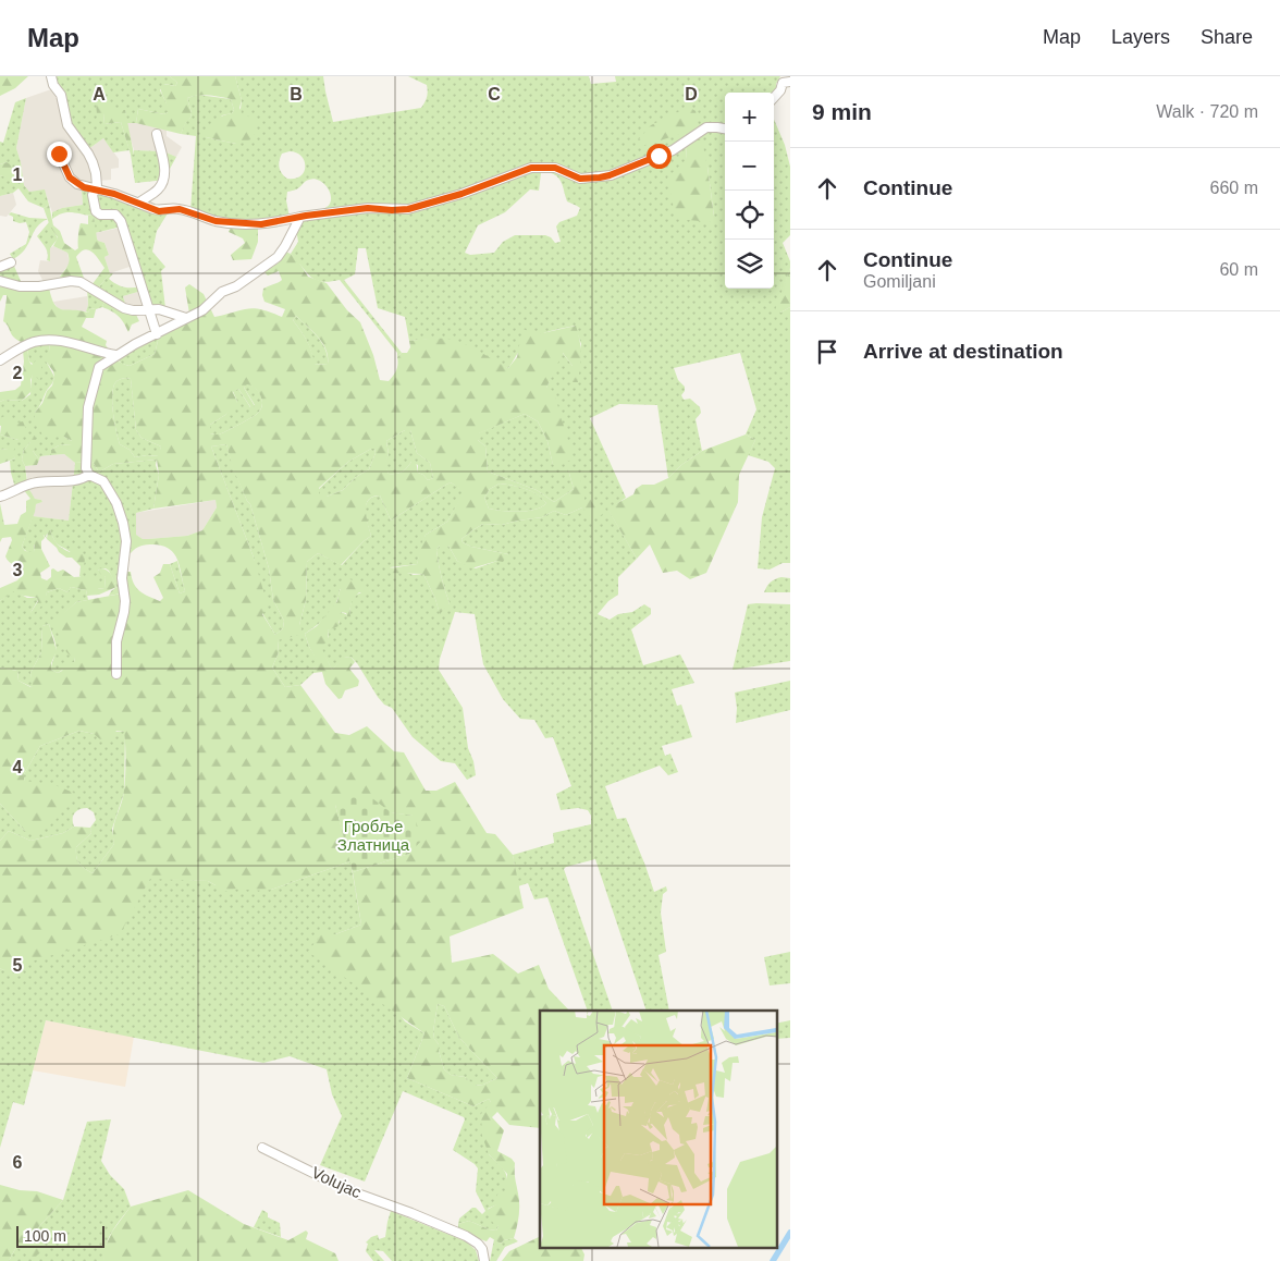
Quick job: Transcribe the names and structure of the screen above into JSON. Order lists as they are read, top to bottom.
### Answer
{
  "streets": {
    "street": ["Volujac"]
  },
  "parks": ["Гробље Златница"],
  "scale_bar": "100 m",
  "page": {
    "header": "Map",
    "nav": ["Map", "Layers", "Share"],
    "heading": ["9 min", "Walk · 720 m"],
    "map_buttons": ["+", "−"],
    "list": [
      ["Continue", "660 m"],
      ["Continue", "Gomiljani", "60 m"],
      "Arrive at destination"
    ],
    "scale": "100 m"
  },
  "grid": {
    "columns": [
      "A",
      "B",
      "C",
      "D"
    ],
    "rows": [
      "1",
      "2",
      "3",
      "4",
      "5",
      "6"
    ]
  }
}
